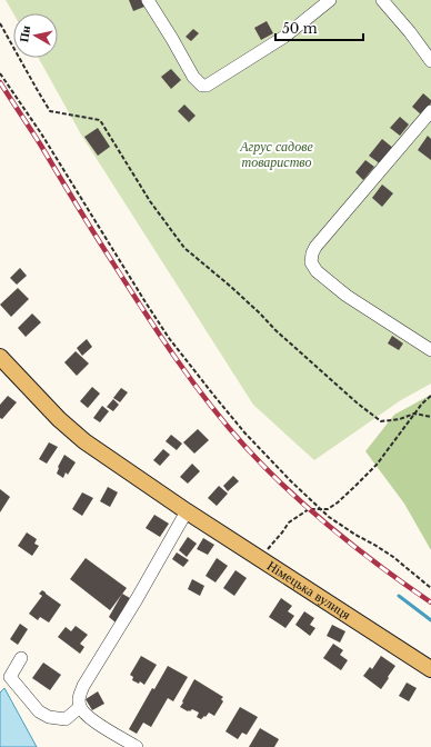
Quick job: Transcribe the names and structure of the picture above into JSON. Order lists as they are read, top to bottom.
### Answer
{
  "streets": {
    "main road": ["Німецька вулиця"]
  },
  "parks": ["Агрус садове товариство"],
  "scale_bar": "50 m",
  "north": "left"
}
